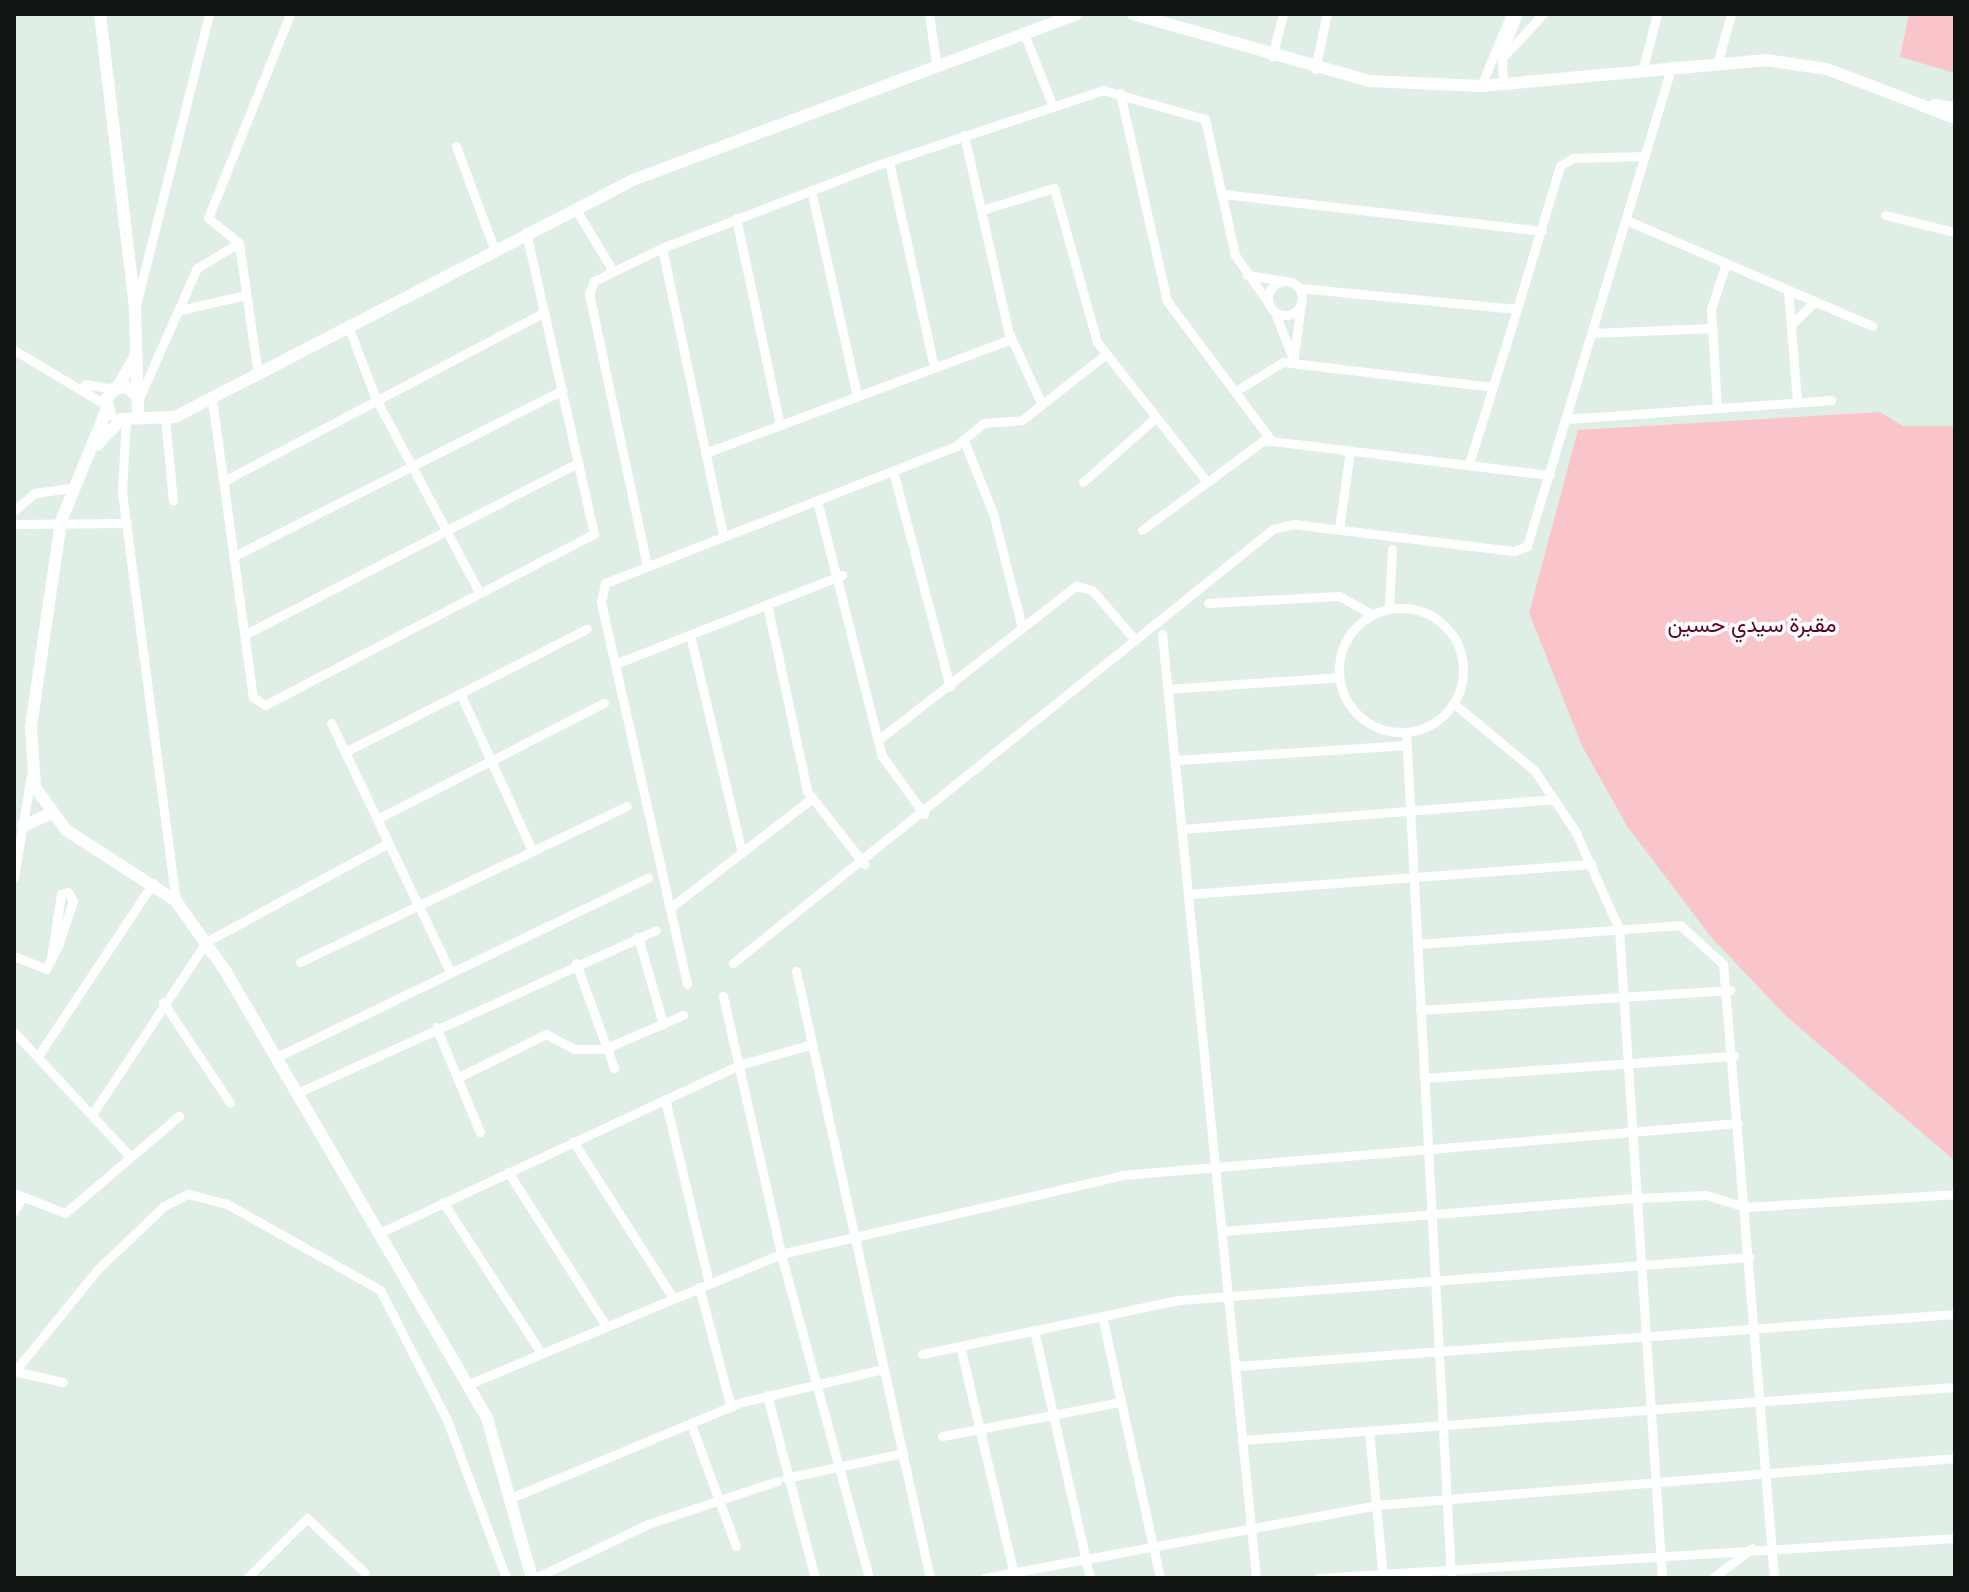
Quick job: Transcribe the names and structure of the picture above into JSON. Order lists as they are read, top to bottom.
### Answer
{
  "parks": ["مقبرة سيدي حسين"]
}
